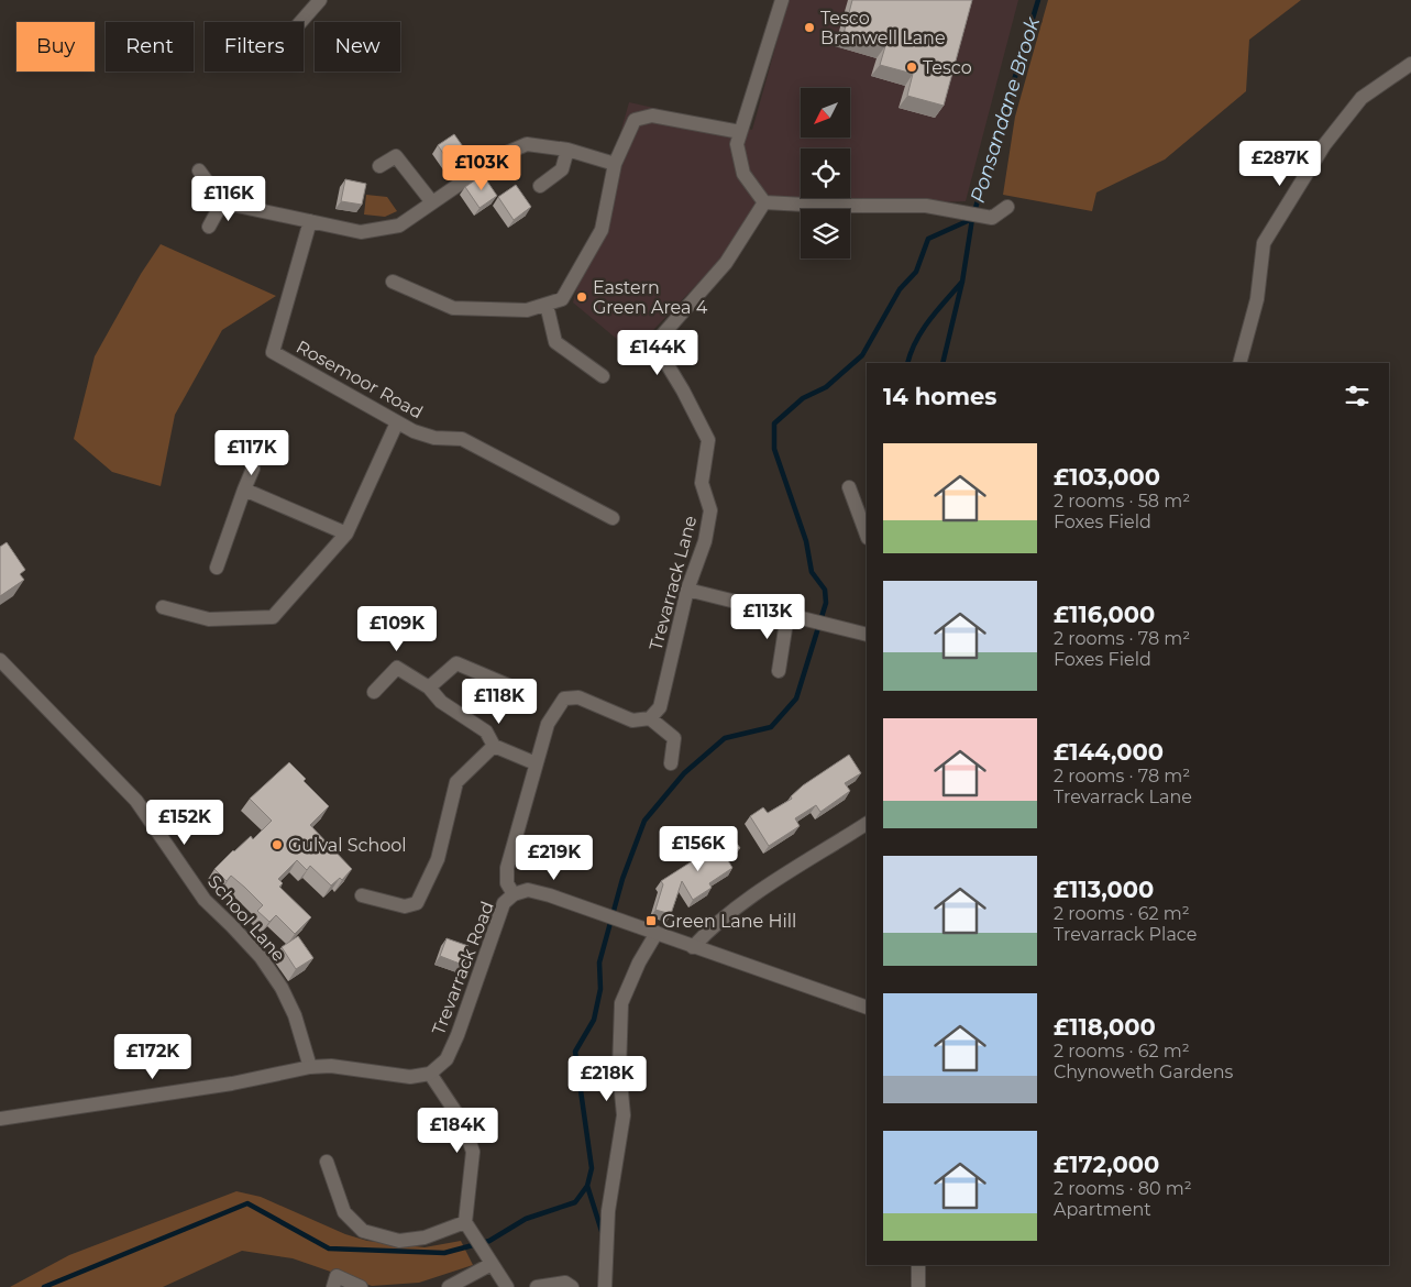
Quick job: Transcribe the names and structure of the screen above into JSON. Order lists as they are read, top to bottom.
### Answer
{
  "streets": {
    "street": [
      "Rosemoor Road",
      "Trevarrack Lane",
      "School Lane",
      "Trevarrack Road"
    ]
  },
  "water": ["Ponsandane Brook"],
  "places": {
    "other": [
      "Tesco Branwell Lane",
      "Tesco",
      "Eastern Green Area 4",
      "Gulval School"
    ],
    "transit": ["Green Lane Hill"]
  },
  "north": "bottom left",
  "page": {
    "chip": [
      "Buy",
      "Rent",
      "Filters",
      "New"
    ],
    "price": [
      "£287K",
      "£103K",
      "£116K",
      "£144K",
      "£117K",
      "£113K",
      "£109K",
      "£118K",
      "£152K",
      "£156K",
      "£219K",
      "£172K",
      "£218K",
      "£184K"
    ],
    "heading": "14 homes",
    "list": [
      {
        "name": "£103,000",
        "note": "2 rooms · 58 m² · Foxes Field"
      },
      {
        "name": "£116,000",
        "note": "2 rooms · 78 m² · Foxes Field"
      },
      {
        "name": "£144,000",
        "note": "2 rooms · 78 m² · Trevarrack Lane"
      },
      {
        "name": "£113,000",
        "note": "2 rooms · 62 m² · Trevarrack Place"
      },
      {
        "name": "£118,000",
        "note": "2 rooms · 62 m² · Chynoweth Gardens"
      },
      {
        "name": "£172,000",
        "note": "2 rooms · 80 m² · Apartment"
      }
    ]
  }
}
